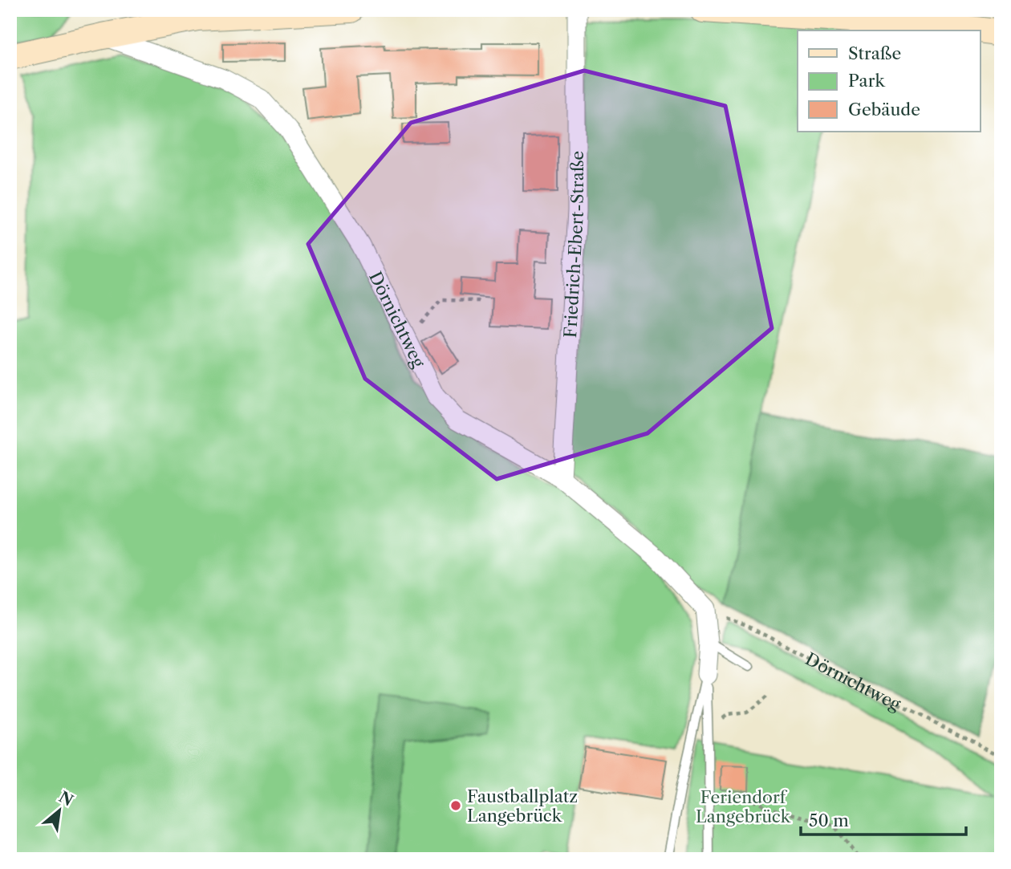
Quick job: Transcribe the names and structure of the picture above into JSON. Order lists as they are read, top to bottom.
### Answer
{
  "streets": {
    "street": ["Friedrich-Ebert-Straße", "Dörnichtweg"]
  },
  "crossings": [
    ["Friedrich-Ebert-Straße", "Dörnichtweg"]
  ],
  "parks": ["Feriendorf Langebrück"],
  "places": ["Faustballplatz Langebrück"],
  "legend": ["Straße", "Park", "Gebäude"],
  "scale_bar": "50 m",
  "north": "top right"
}
